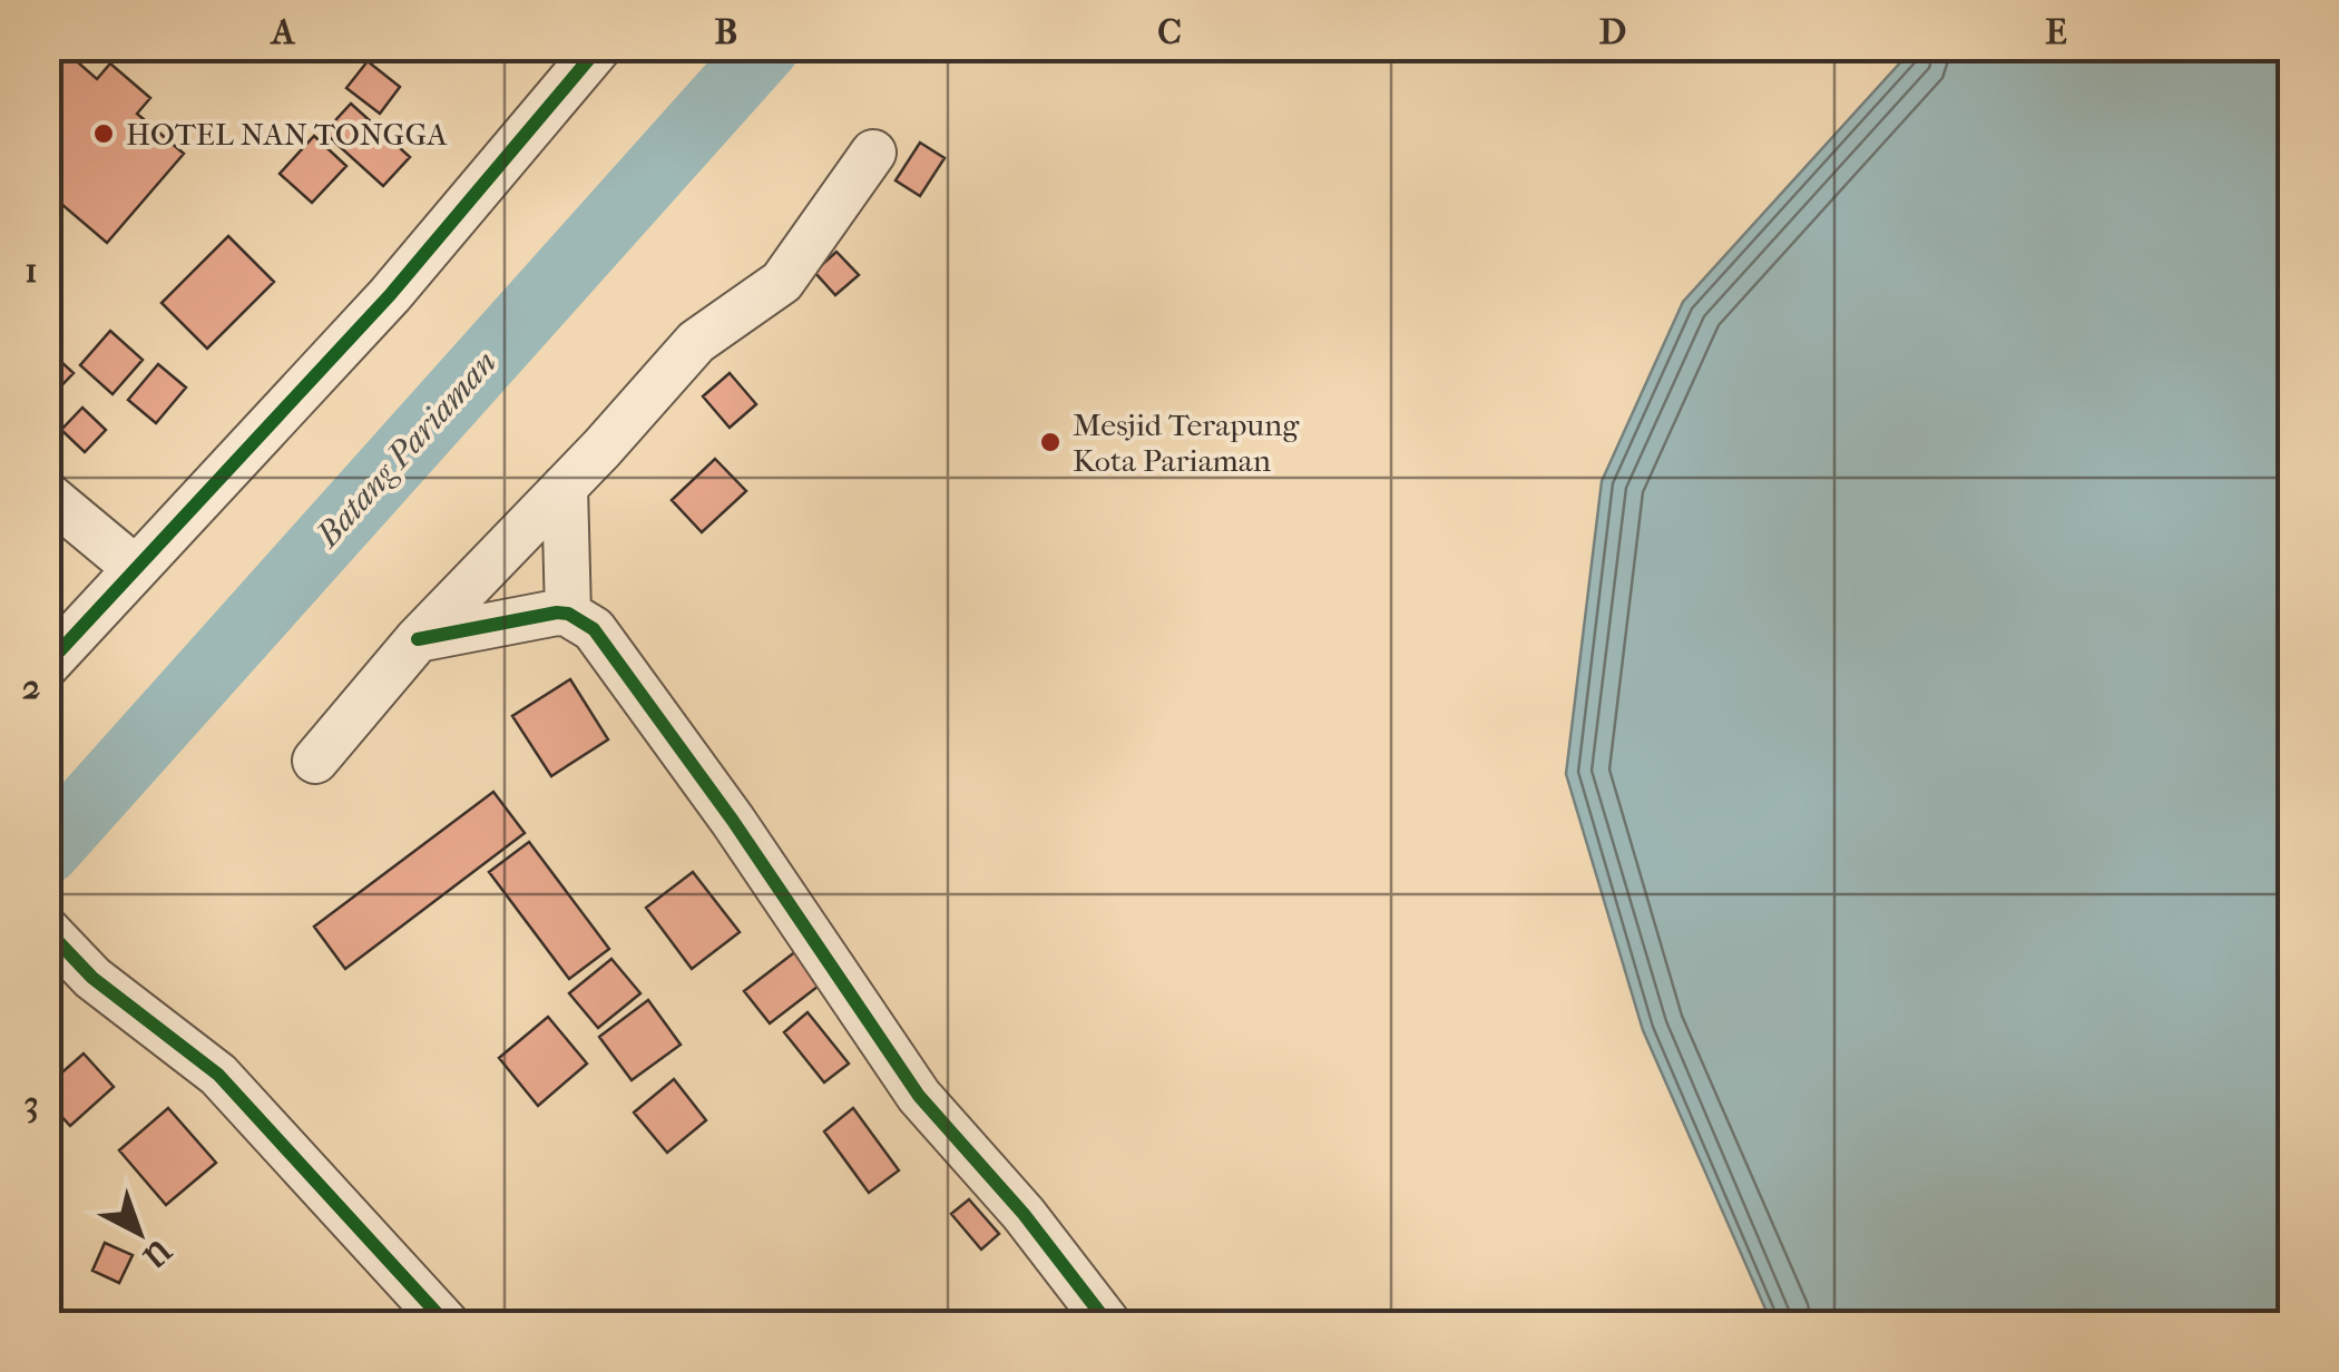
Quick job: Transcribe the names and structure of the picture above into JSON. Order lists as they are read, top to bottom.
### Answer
{
  "water": ["Batang Pariaman"],
  "places": ["HOTEL NAN TONGGA", "Mesjid Terapung Kota Pariaman"],
  "north": "bottom right",
  "grid": {
    "columns": [
      "A",
      "B",
      "C",
      "D",
      "E"
    ],
    "rows": ["1", "2", "3"]
  }
}
